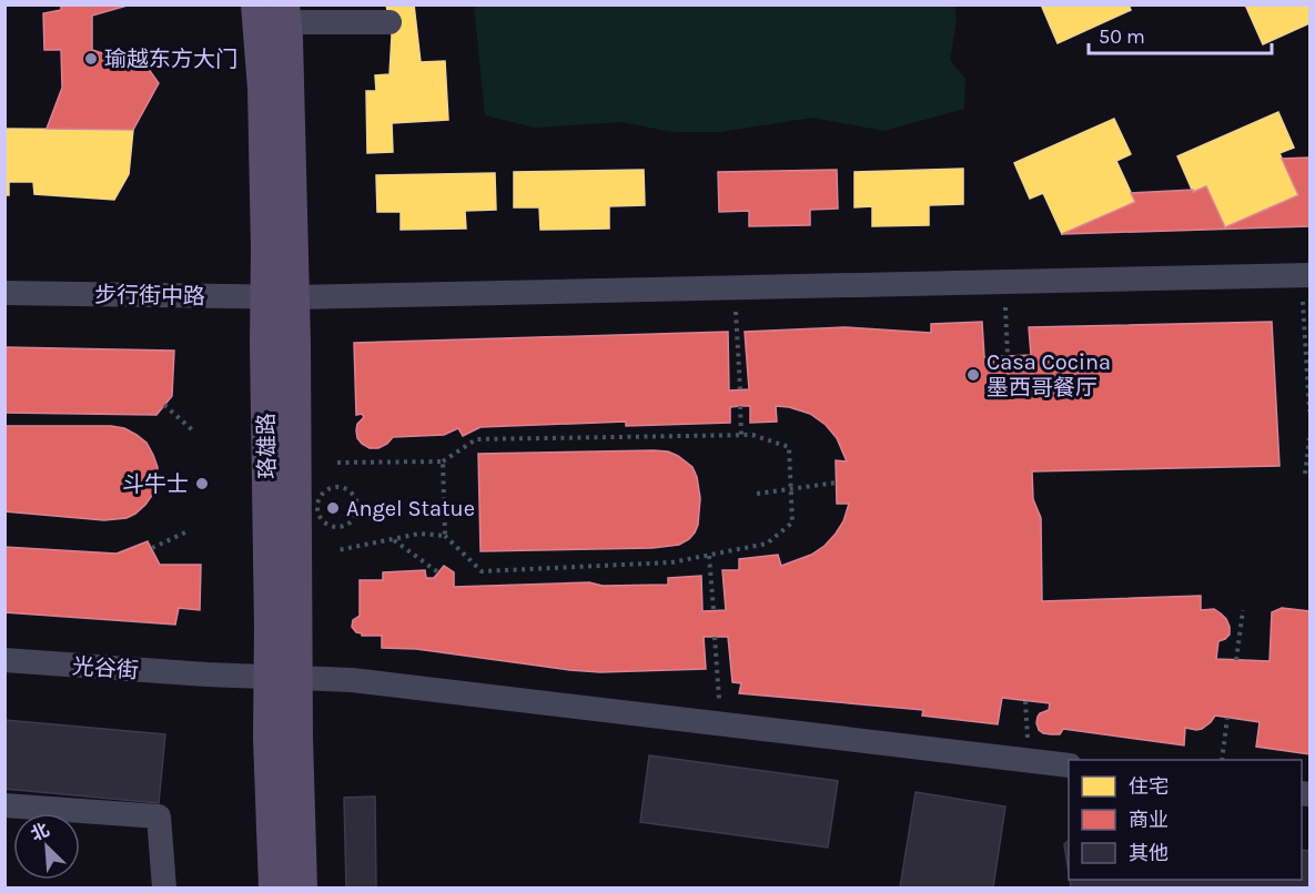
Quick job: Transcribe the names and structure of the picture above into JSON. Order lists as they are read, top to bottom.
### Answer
{
  "streets": {
    "main road": ["珞雄路"],
    "street": ["步行街中路", "光谷街"]
  },
  "crossings": [
    ["步行街中路", "珞雄路"],
    ["珞雄路", "光谷街"]
  ],
  "places": [
    "瑜越东方大门",
    "Casa Cocina 墨西哥餐厅",
    "斗牛士",
    "Angel Statue"
  ],
  "legend": ["住宅", "商业", "其他"],
  "scale_bar": "50 m",
  "north": "top left"
}
